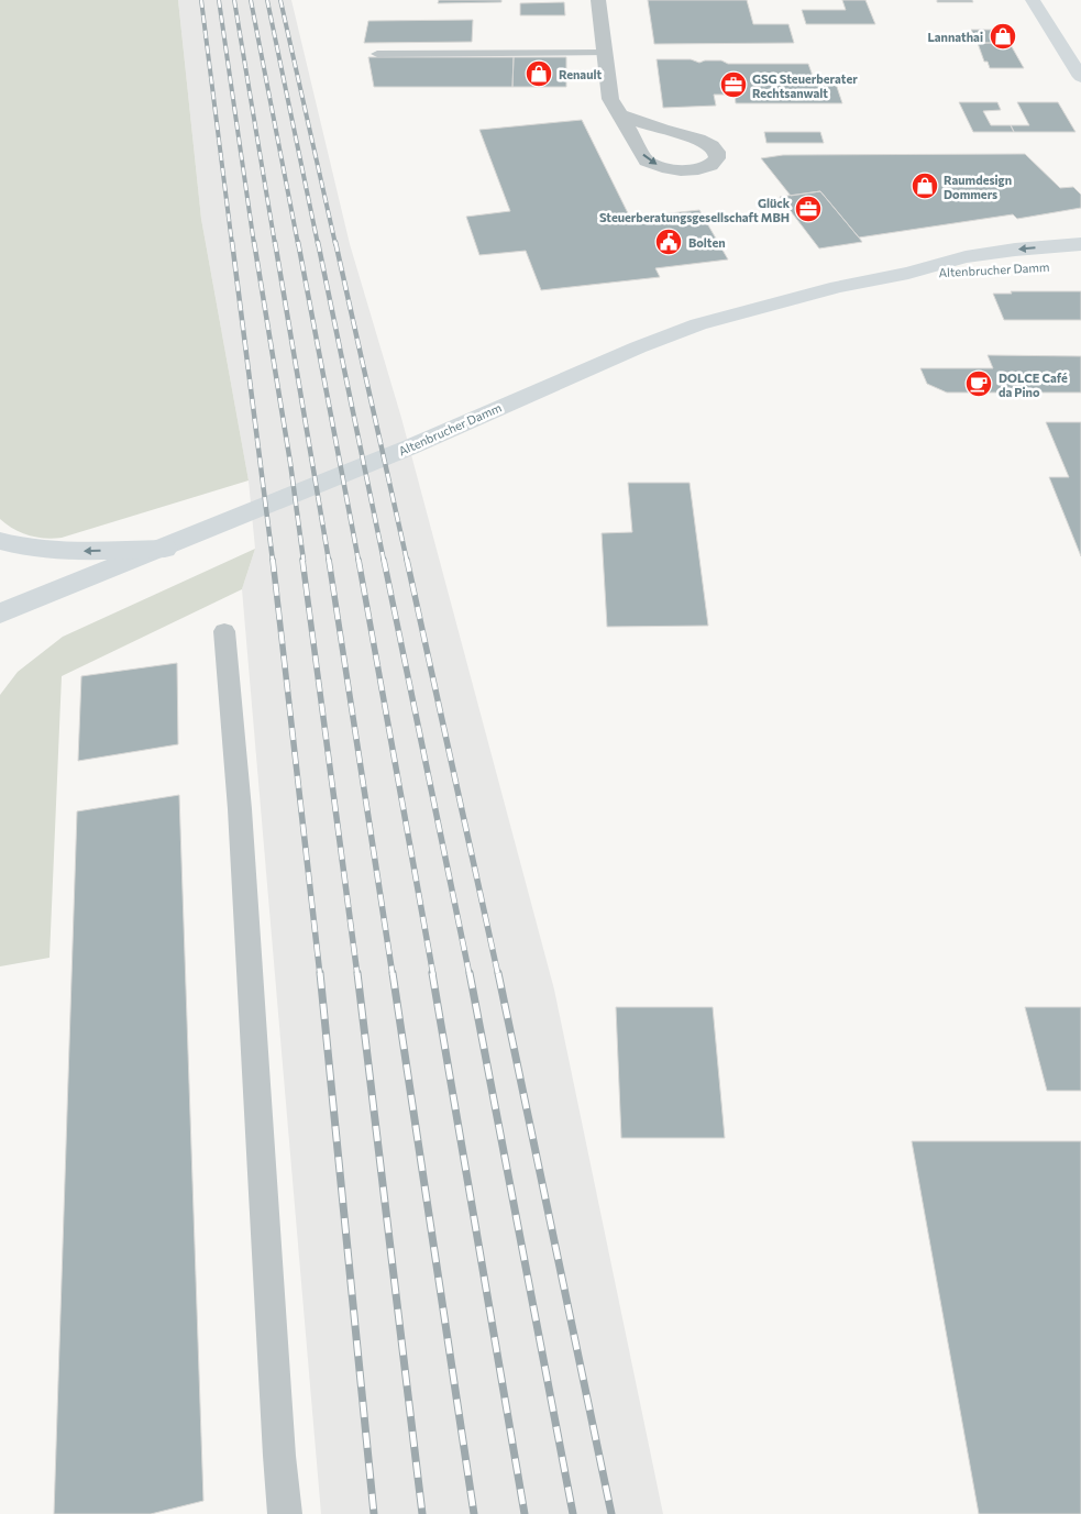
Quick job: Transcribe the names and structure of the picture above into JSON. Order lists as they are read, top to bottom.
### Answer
{
  "streets": {
    "main road": ["Altenbrucher Damm"]
  },
  "places": {
    "shop": ["Lannathai", "Renault", "Raumdesign Dommers"],
    "office": ["GSG Steuerberater Rechtsanwalt", "Glück Steuerberatungsgesellschaft MBH"],
    "public building": ["Bolten"],
    "cafe": ["DOLCE Café da Pino"]
  }
}
